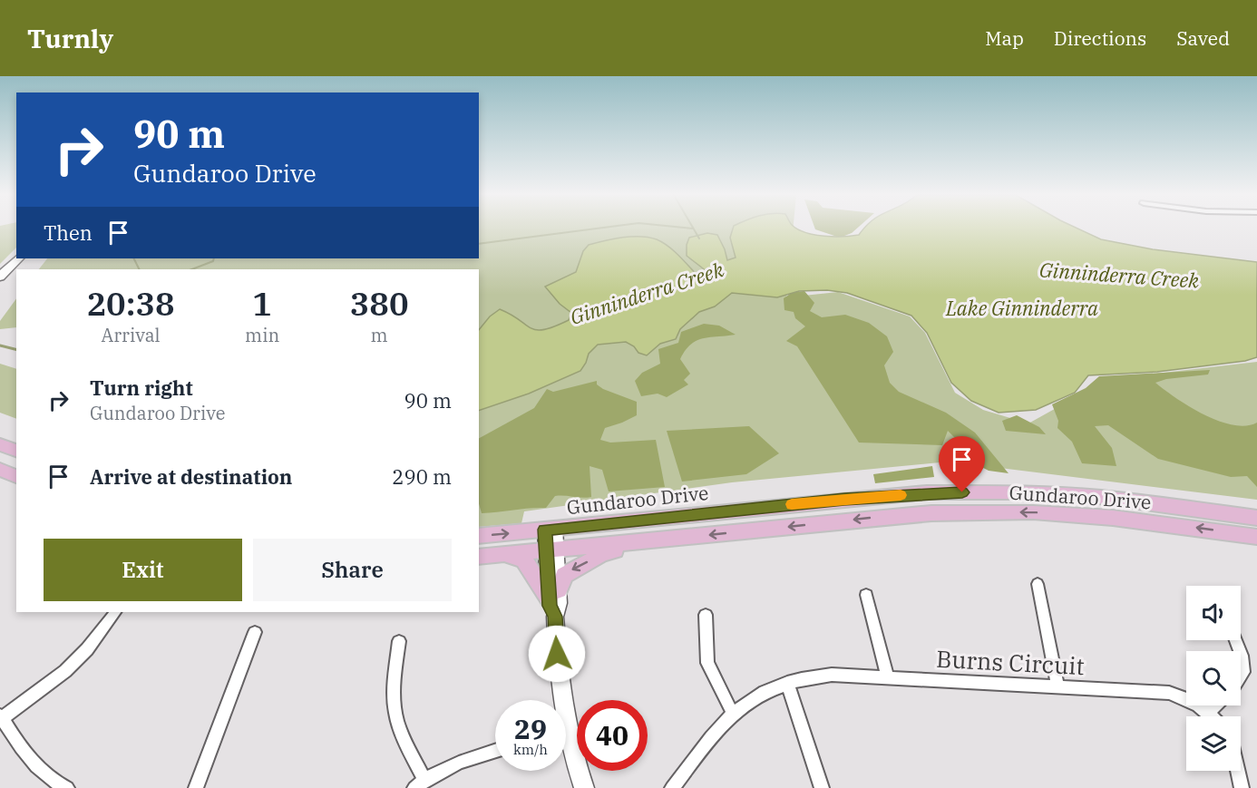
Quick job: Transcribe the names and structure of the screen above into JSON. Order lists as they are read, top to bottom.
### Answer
{
  "streets": {
    "main road": ["Gundaroo Drive"],
    "street": ["Burns Circuit"]
  },
  "water": ["Ginninderra Creek", "Lake Ginninderra"],
  "page": {
    "header": "Turnly",
    "nav": ["Map", "Directions", "Saved"],
    "turn": ["90 m", "Gundaroo Drive"],
    "then": "Then",
    "eta": [
      "20:38",
      "Arrival",
      "1",
      "min",
      "380",
      "m"
    ],
    "list": [
      {
        "name": "Turn right",
        "note": "Gundaroo Drive",
        "value": "90 m"
      },
      {
        "name": "Arrive at destination",
        "value": "290 m"
      }
    ],
    "buttons": ["Exit", "Share"],
    "speed": "29 km/h",
    "limit": "40"
  }
}
